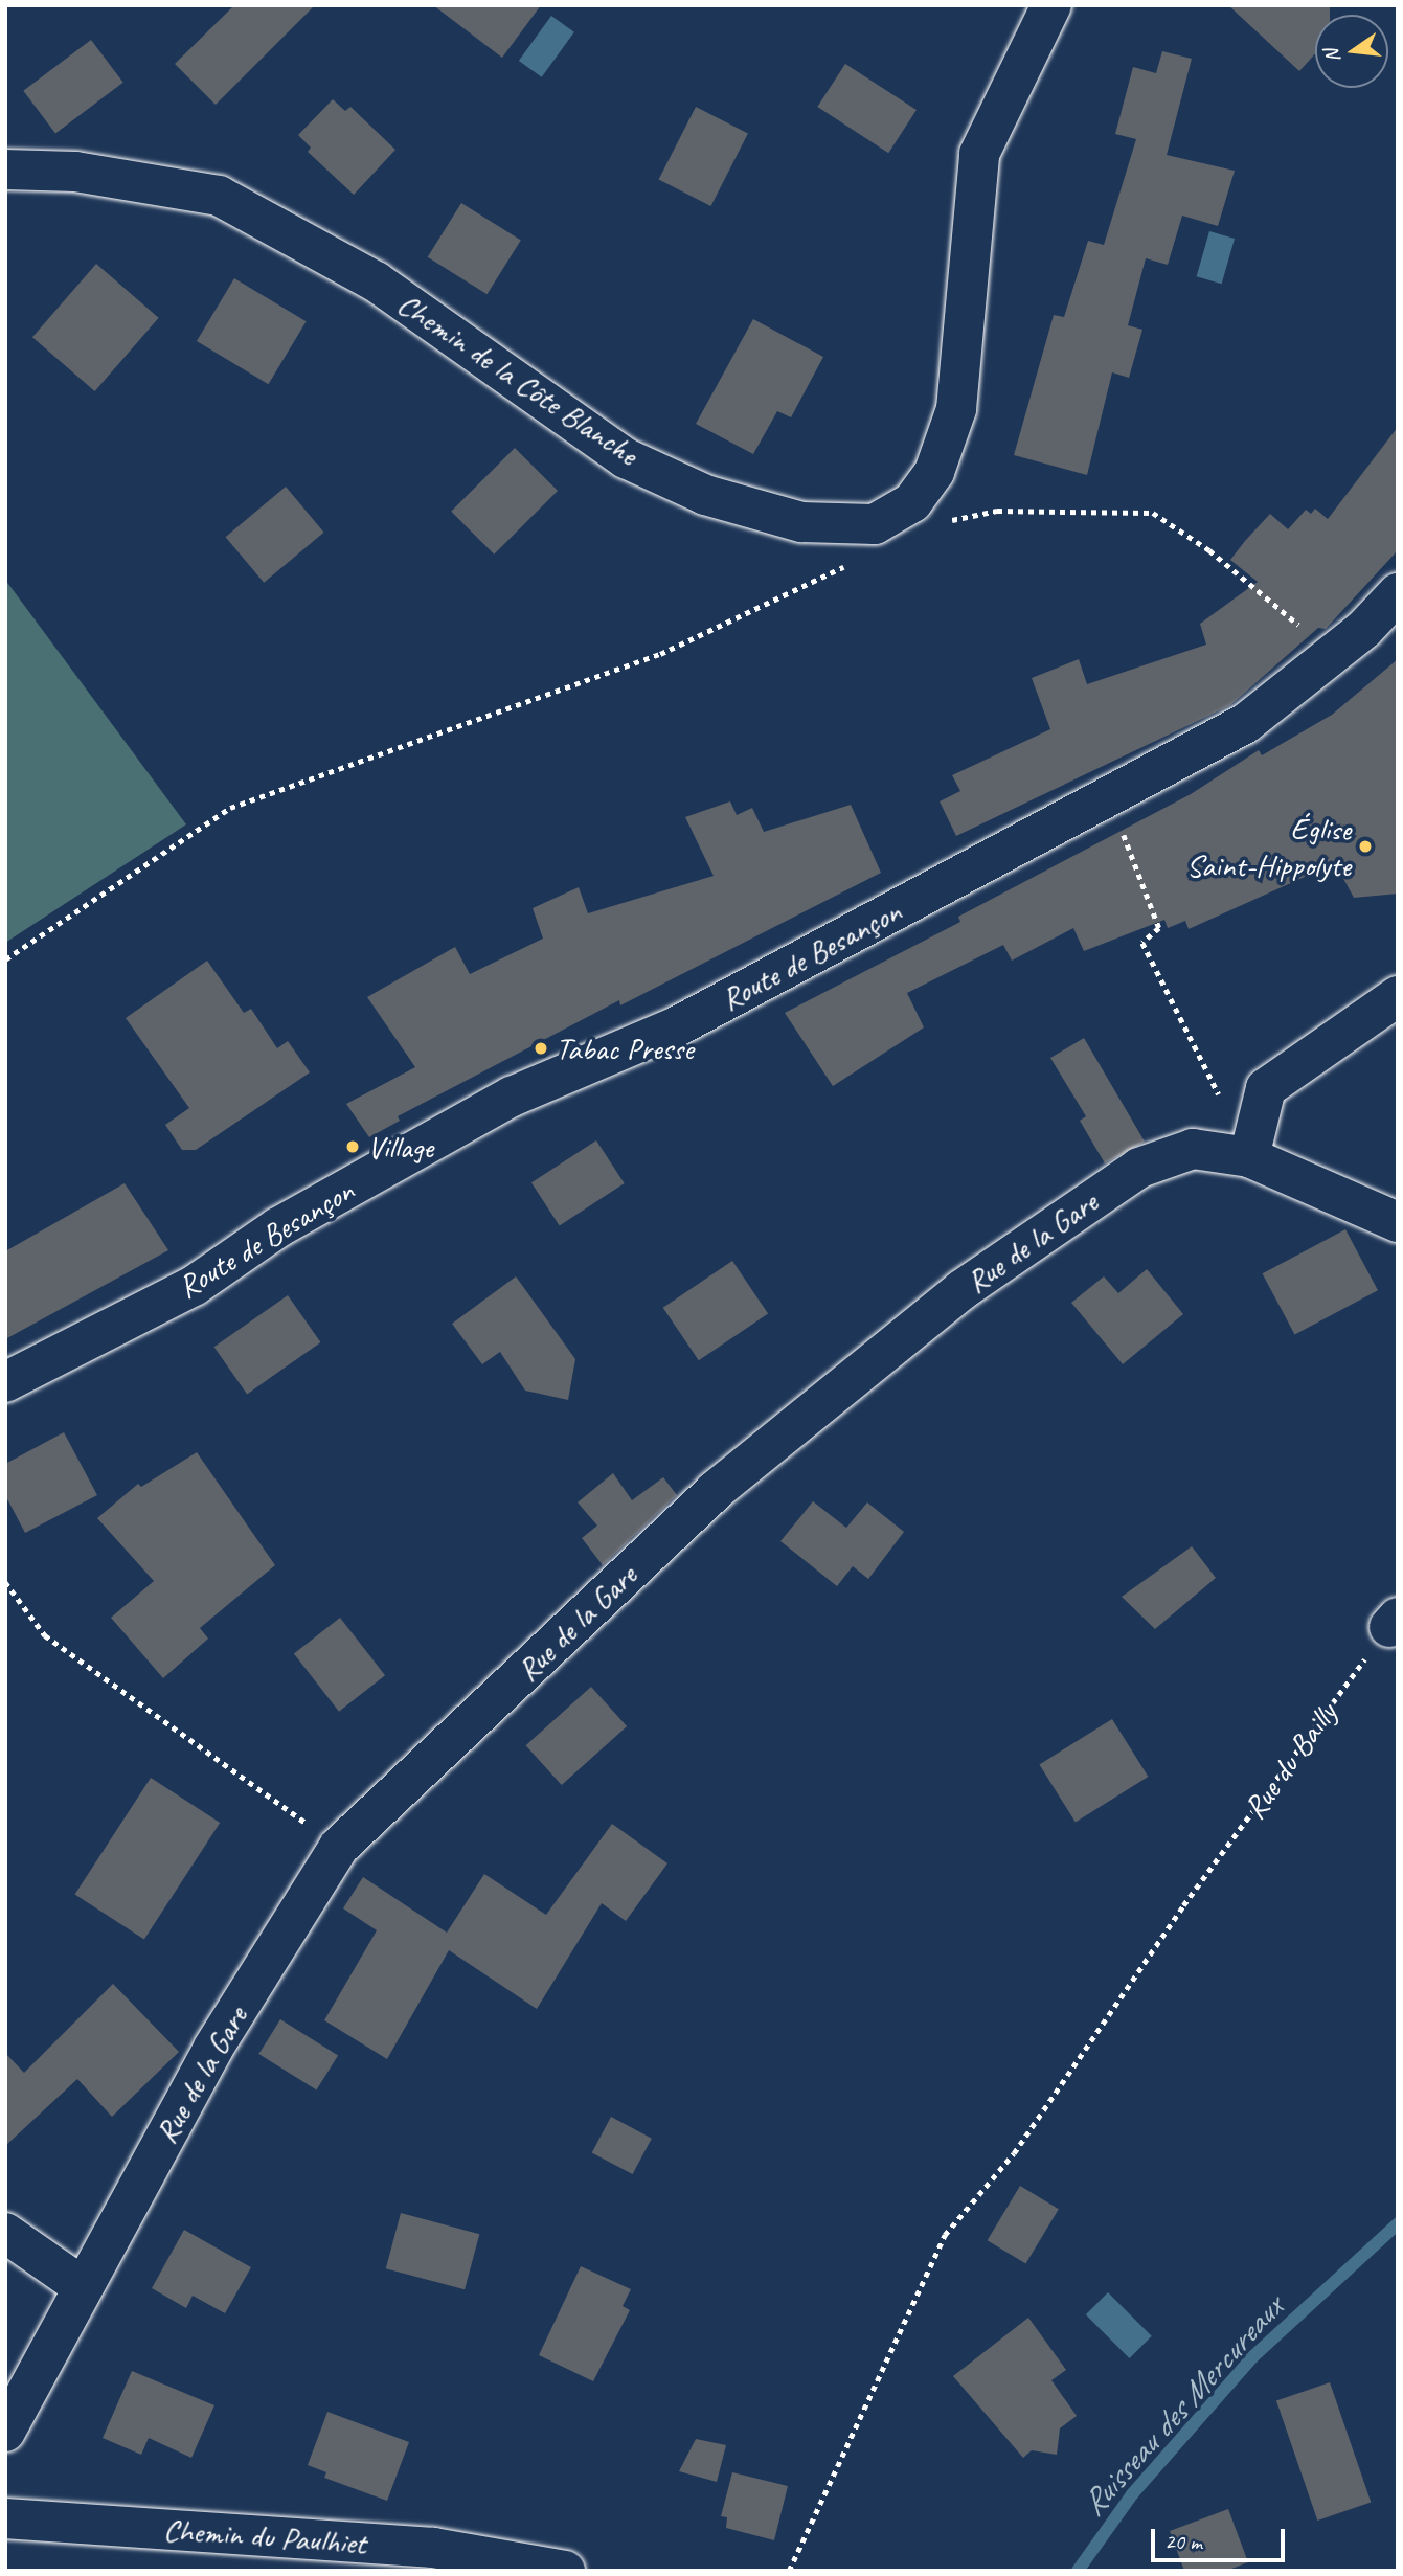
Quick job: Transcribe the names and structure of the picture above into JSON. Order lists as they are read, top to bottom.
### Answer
{
  "streets": {
    "street": [
      "Chemin de la Côte Blanche",
      "Route de Besançon",
      "Rue de la Gare",
      "Chemin du Paulhiet"
    ],
    "path": ["Rue du Bailly"]
  },
  "water": ["Ruisseau des Mercureaux"],
  "places": ["Église Saint-Hippolyte", "Tabac Presse", "Village"],
  "scale_bar": "20 m",
  "north": "left"
}
